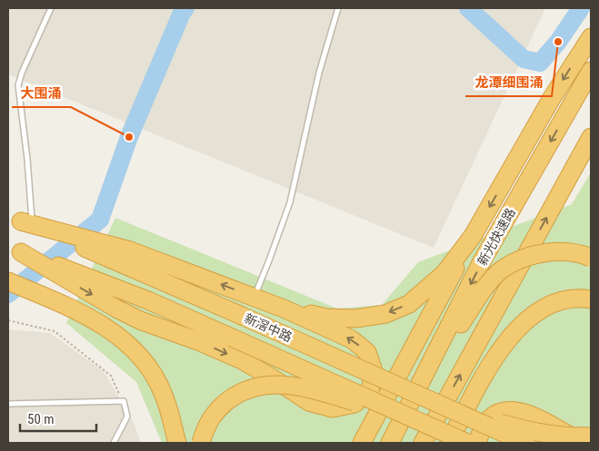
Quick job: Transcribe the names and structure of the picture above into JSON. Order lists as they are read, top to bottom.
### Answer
{
  "streets": {
    "highway": ["新光快速路", "新滘中路"]
  },
  "crossings": [
    ["新光快速路", "新滘中路"]
  ],
  "places": ["龙潭细围涌", "大围涌"],
  "scale_bar": "50 m"
}
